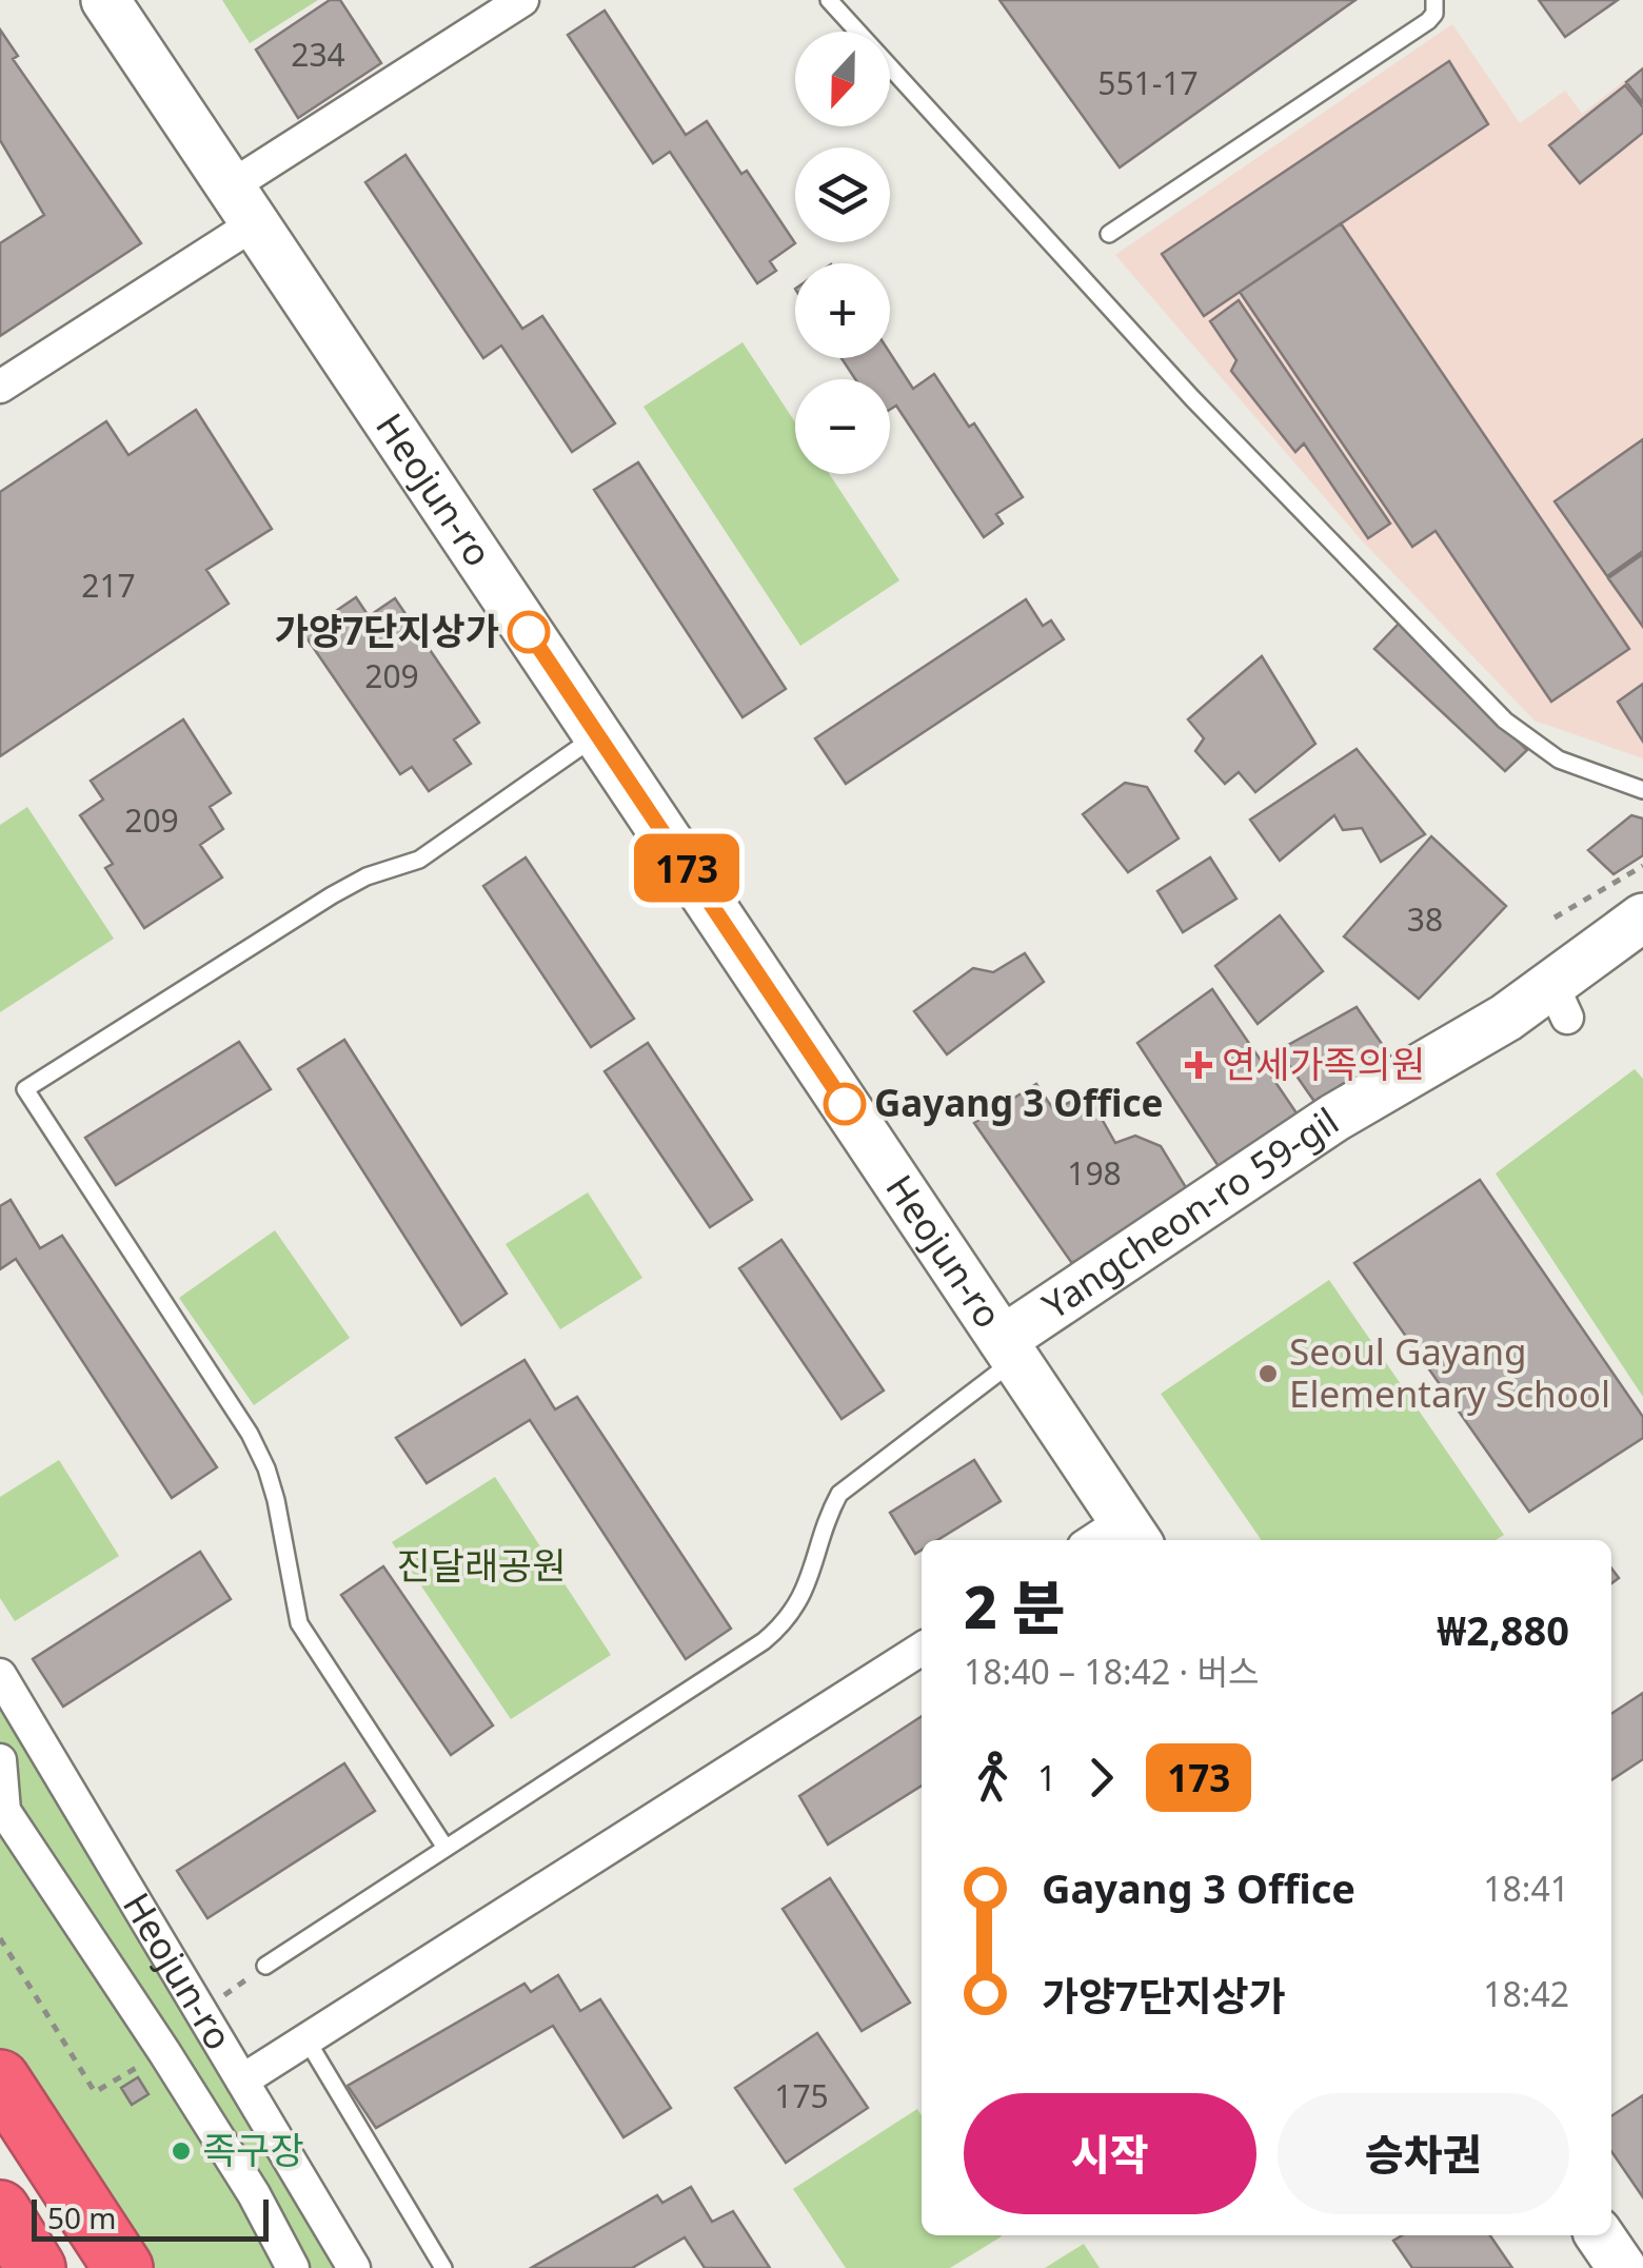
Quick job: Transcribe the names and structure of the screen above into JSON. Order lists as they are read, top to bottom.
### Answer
{
  "streets": {
    "street": ["Heojun-ro", "Yangcheon-ro 59-gil"]
  },
  "crossings": [
    ["Heojun-ro", "Yangcheon-ro 59-gil"]
  ],
  "parks": ["진달래공원"],
  "places": {
    "other": [
      "가양7단지상가",
      "Gayang 3 Office",
      "Seoul Gayang Elementary School",
      "족구장"
    ],
    "health": ["연세가족의원"]
  },
  "lines": ["bus line 173"],
  "house_numbers": [
    "234",
    "551-17",
    "217",
    "209",
    "209",
    "38",
    "198",
    "175"
  ],
  "scale_bar": "50 m",
  "north": "bottom",
  "page": {
    "on_map": "173",
    "map_buttons": ["+", "−"],
    "heading": ["2 분", "18:40 – 18:42 · 버스", "₩2,880"],
    "legs": ["1", "173"],
    "list": [
      {
        "name": "Gayang 3 Office",
        "value": "18:41"
      },
      {
        "name": "가양7단지상가",
        "value": "18:42"
      }
    ],
    "buttons": ["시작", "승차권"],
    "scale": "50 m"
  }
}
